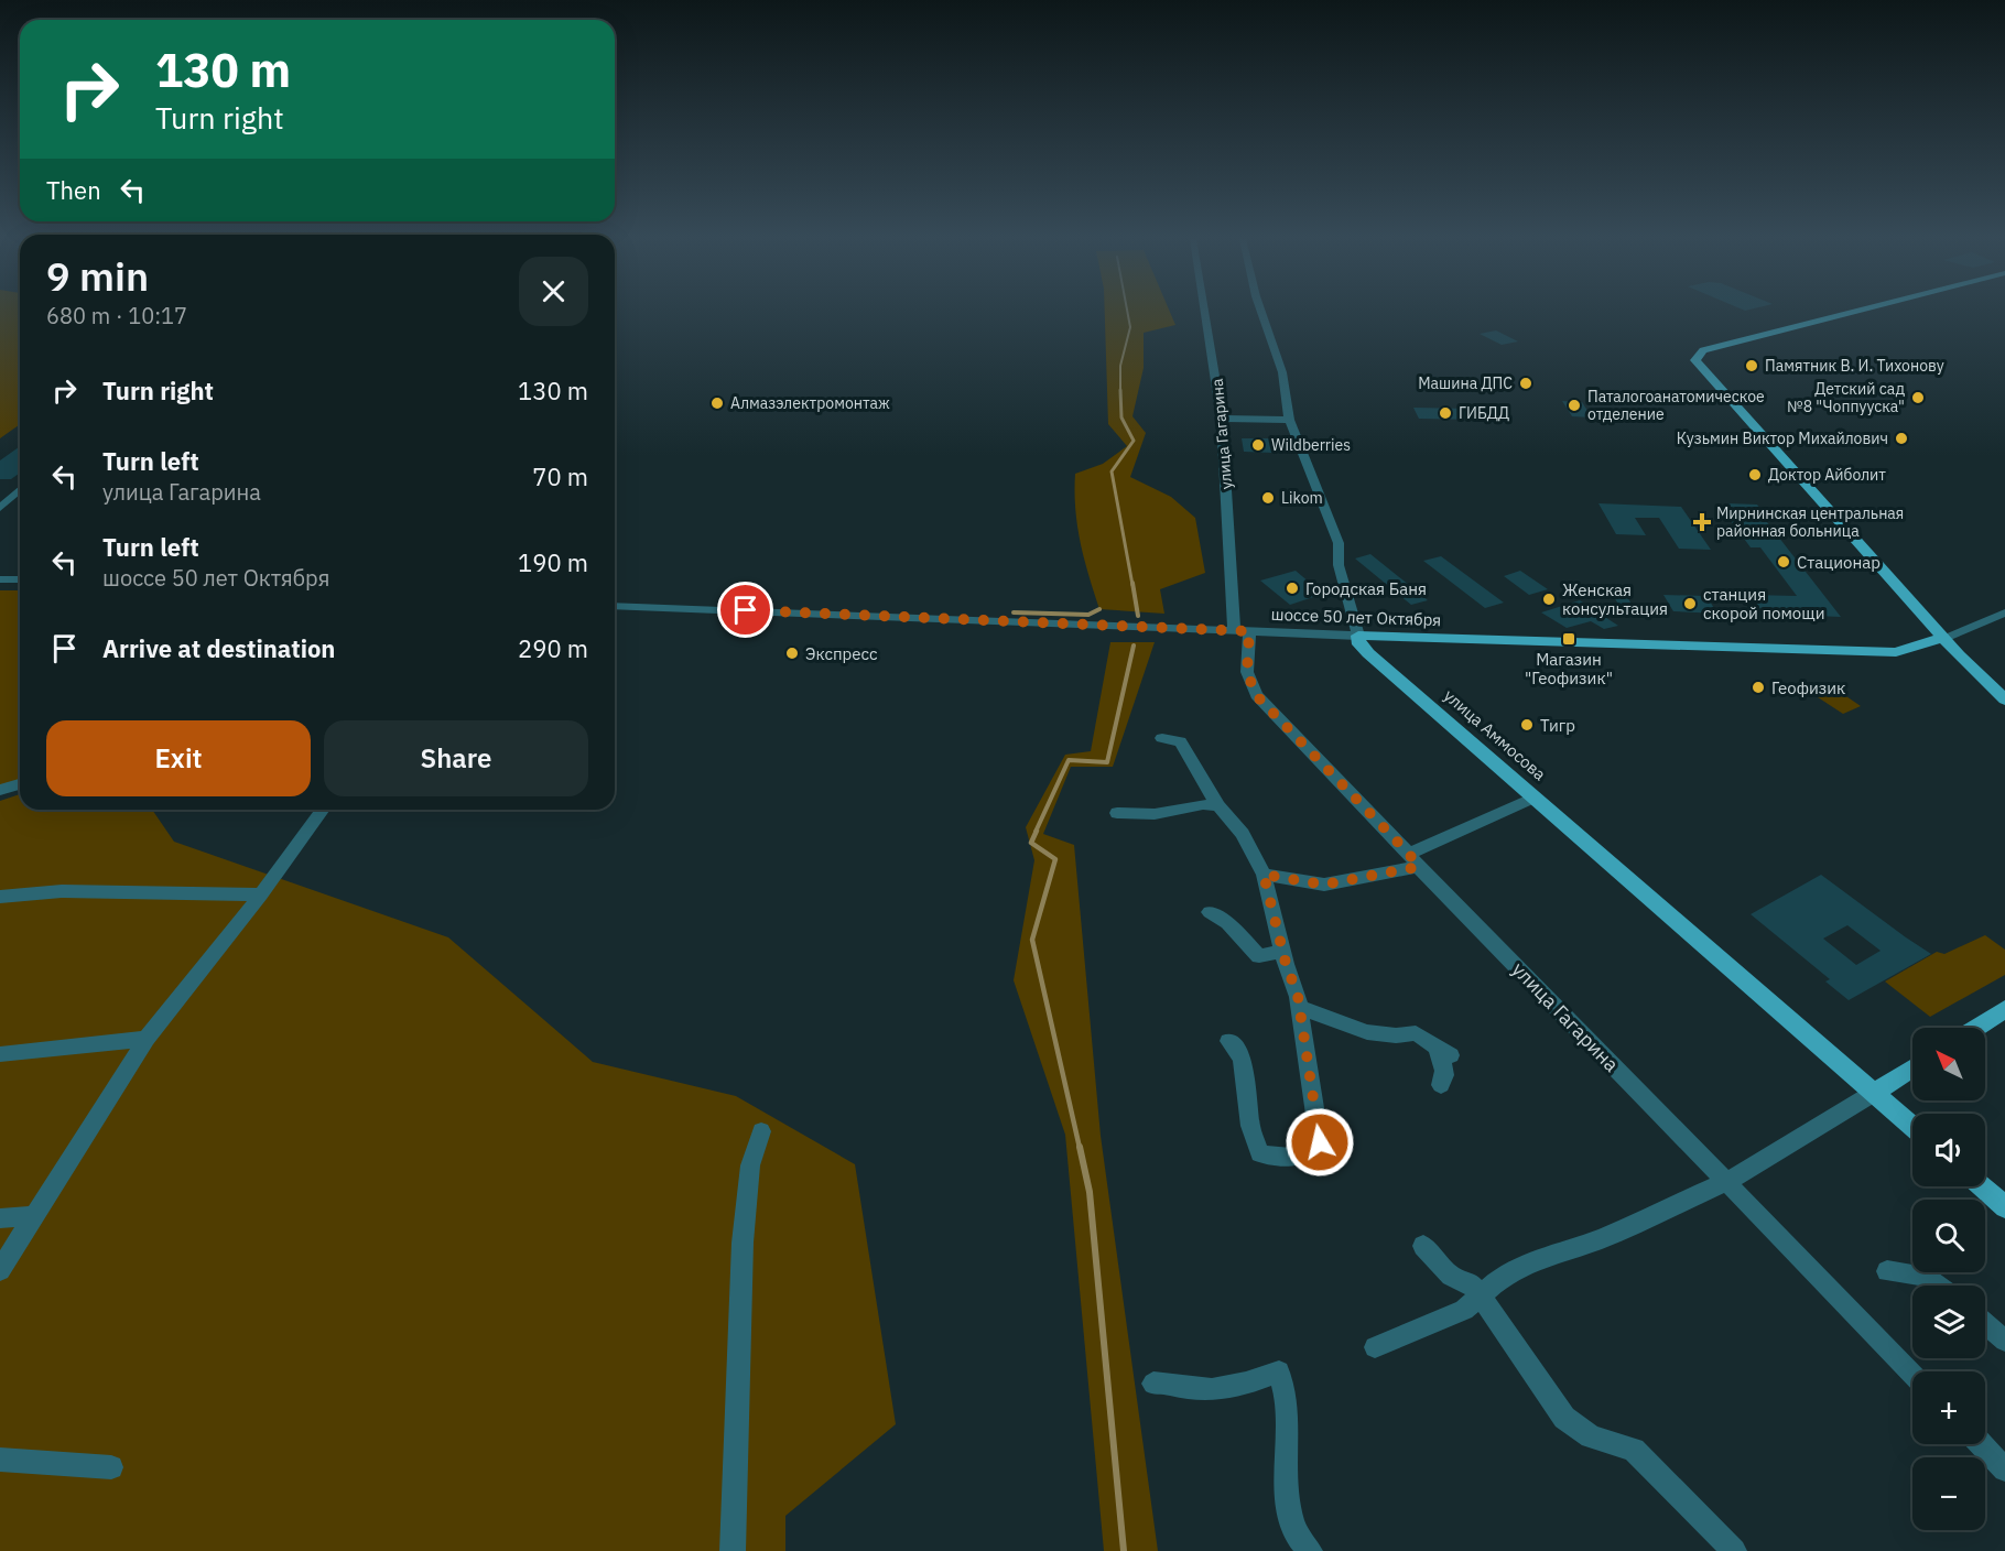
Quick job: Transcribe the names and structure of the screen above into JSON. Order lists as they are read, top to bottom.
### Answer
{
  "streets": {
    "main road": ["шоссе 50 лет Октября", "улица Аммосова"],
    "street": ["улица Гагарина"]
  },
  "crossings": [
    ["улица Гагарина", "шоссе 50 лет Октября"],
    ["шоссе 50 лет Октября", "улица Аммосова"]
  ],
  "places": {
    "other": [
      "Памятник В. И. Тихонову",
      "Машина ДПС",
      "Детский сад №8 \"Чоппууска\"",
      "Алмазэлектромонтаж",
      "Паталогоанатомическое отделение",
      "ГИБДД",
      "Кузьмин Виктор Михайлович",
      "Wildberries",
      "Доктор Айболит",
      "Likom",
      "Стационар",
      "Городская Баня",
      "Женская консультация",
      "станция скорой помощи",
      "Экспресс",
      "Геофизик",
      "Тигр"
    ],
    "health": ["Мирнинская центральная районная больница"],
    "transit": ["Магазин \"Геофизик\""]
  },
  "north": "top left",
  "page": {
    "turn": ["130 m", "Turn right"],
    "then": "Then",
    "heading": ["9 min", "680 m · 10:17"],
    "list": [
      {
        "name": "Turn right",
        "value": "130 m"
      },
      {
        "name": "Turn left",
        "note": "улица Гагарина",
        "value": "70 m"
      },
      {
        "name": "Turn left",
        "note": "шоссе 50 лет Октября",
        "value": "190 m"
      },
      {
        "name": "Arrive at destination",
        "value": "290 m"
      }
    ],
    "buttons": ["Exit", "Share"],
    "map_buttons": ["+", "−"]
  }
}
